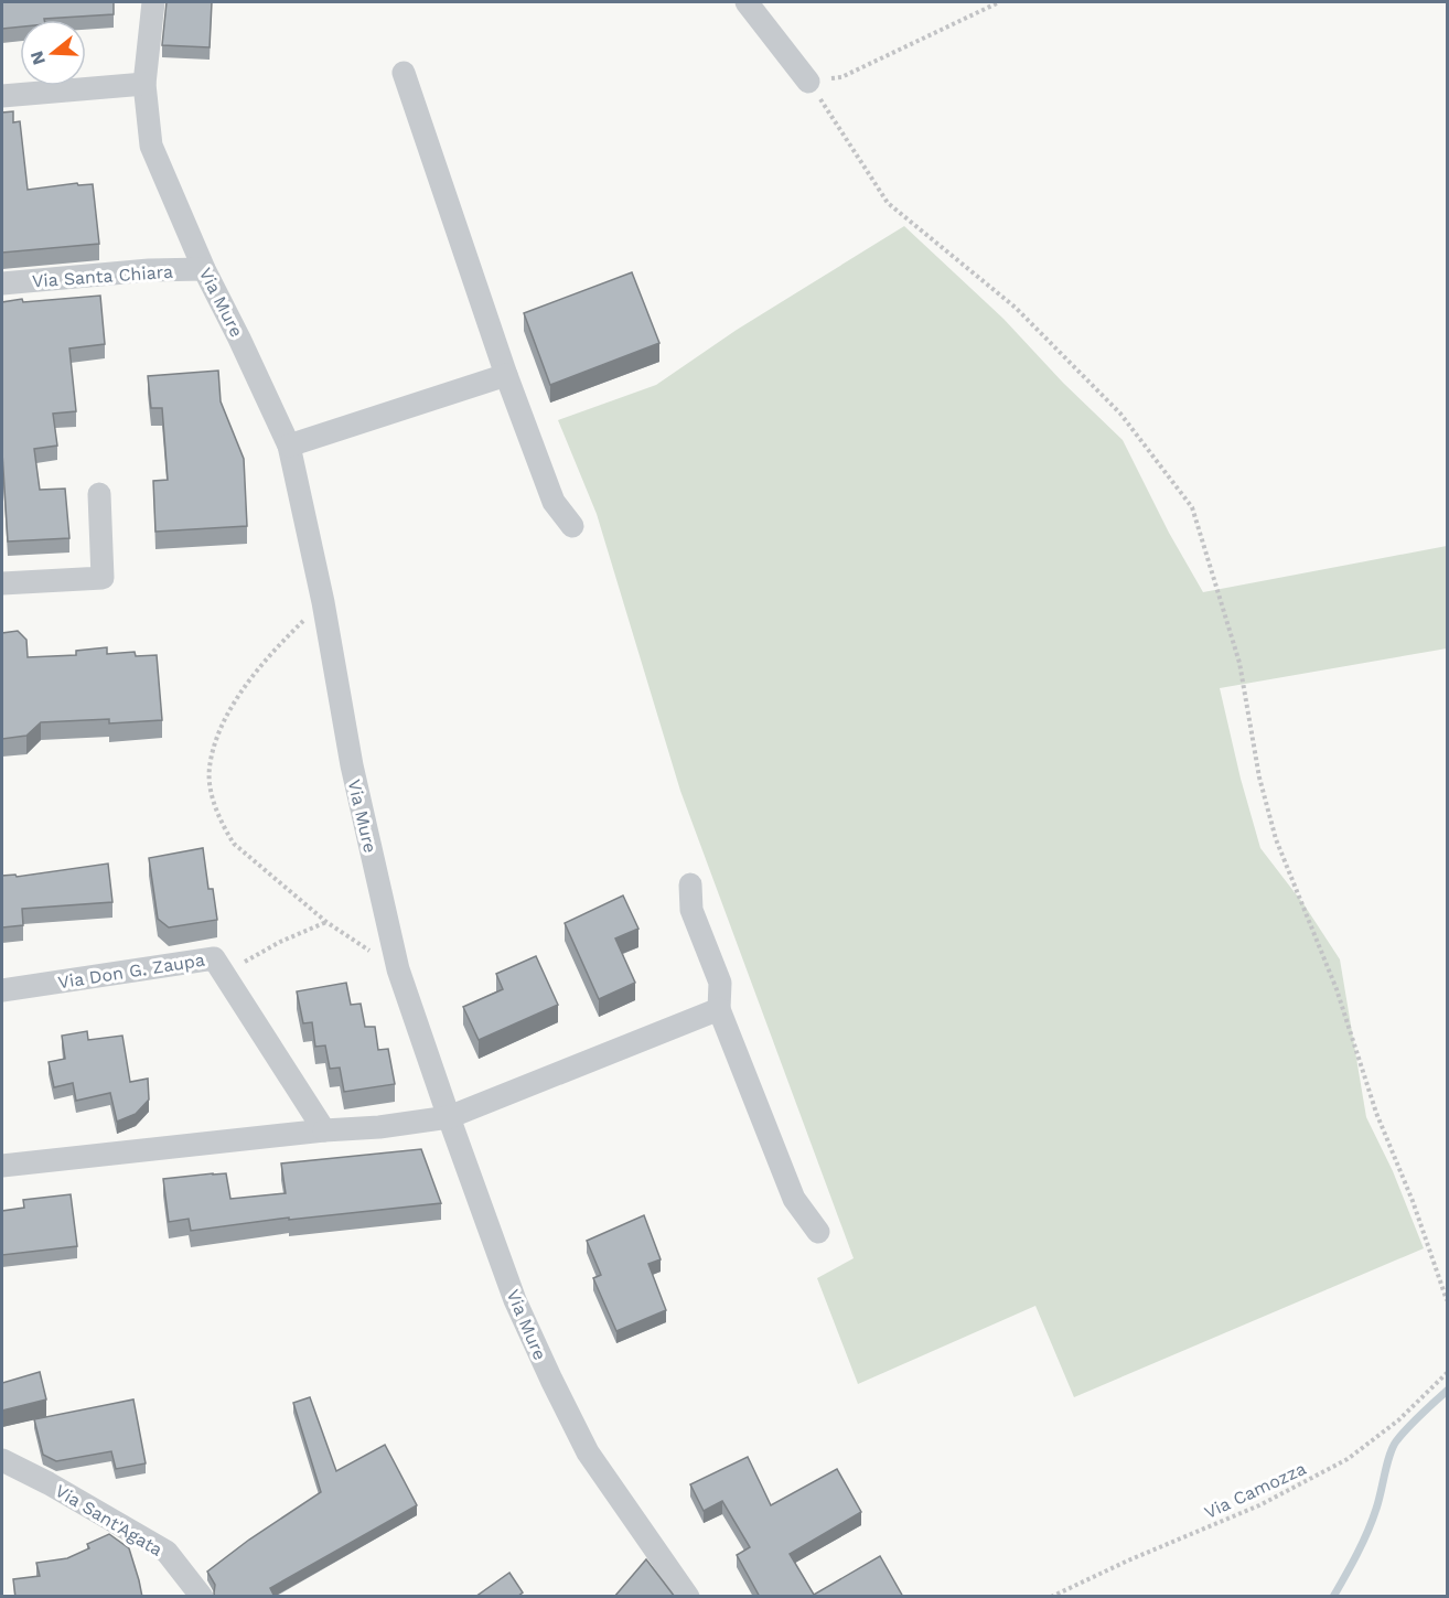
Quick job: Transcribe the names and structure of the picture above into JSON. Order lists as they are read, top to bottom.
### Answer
{
  "streets": {
    "street": [
      "Via Santa Chiara",
      "Via Mure",
      "Via Don G. Zaupa",
      "Via Sant'Agata"
    ],
    "path": ["Via Camozza"]
  },
  "crossings": [
    ["Via Santa Chiara", "Via Mure"]
  ],
  "north": "left"
}
